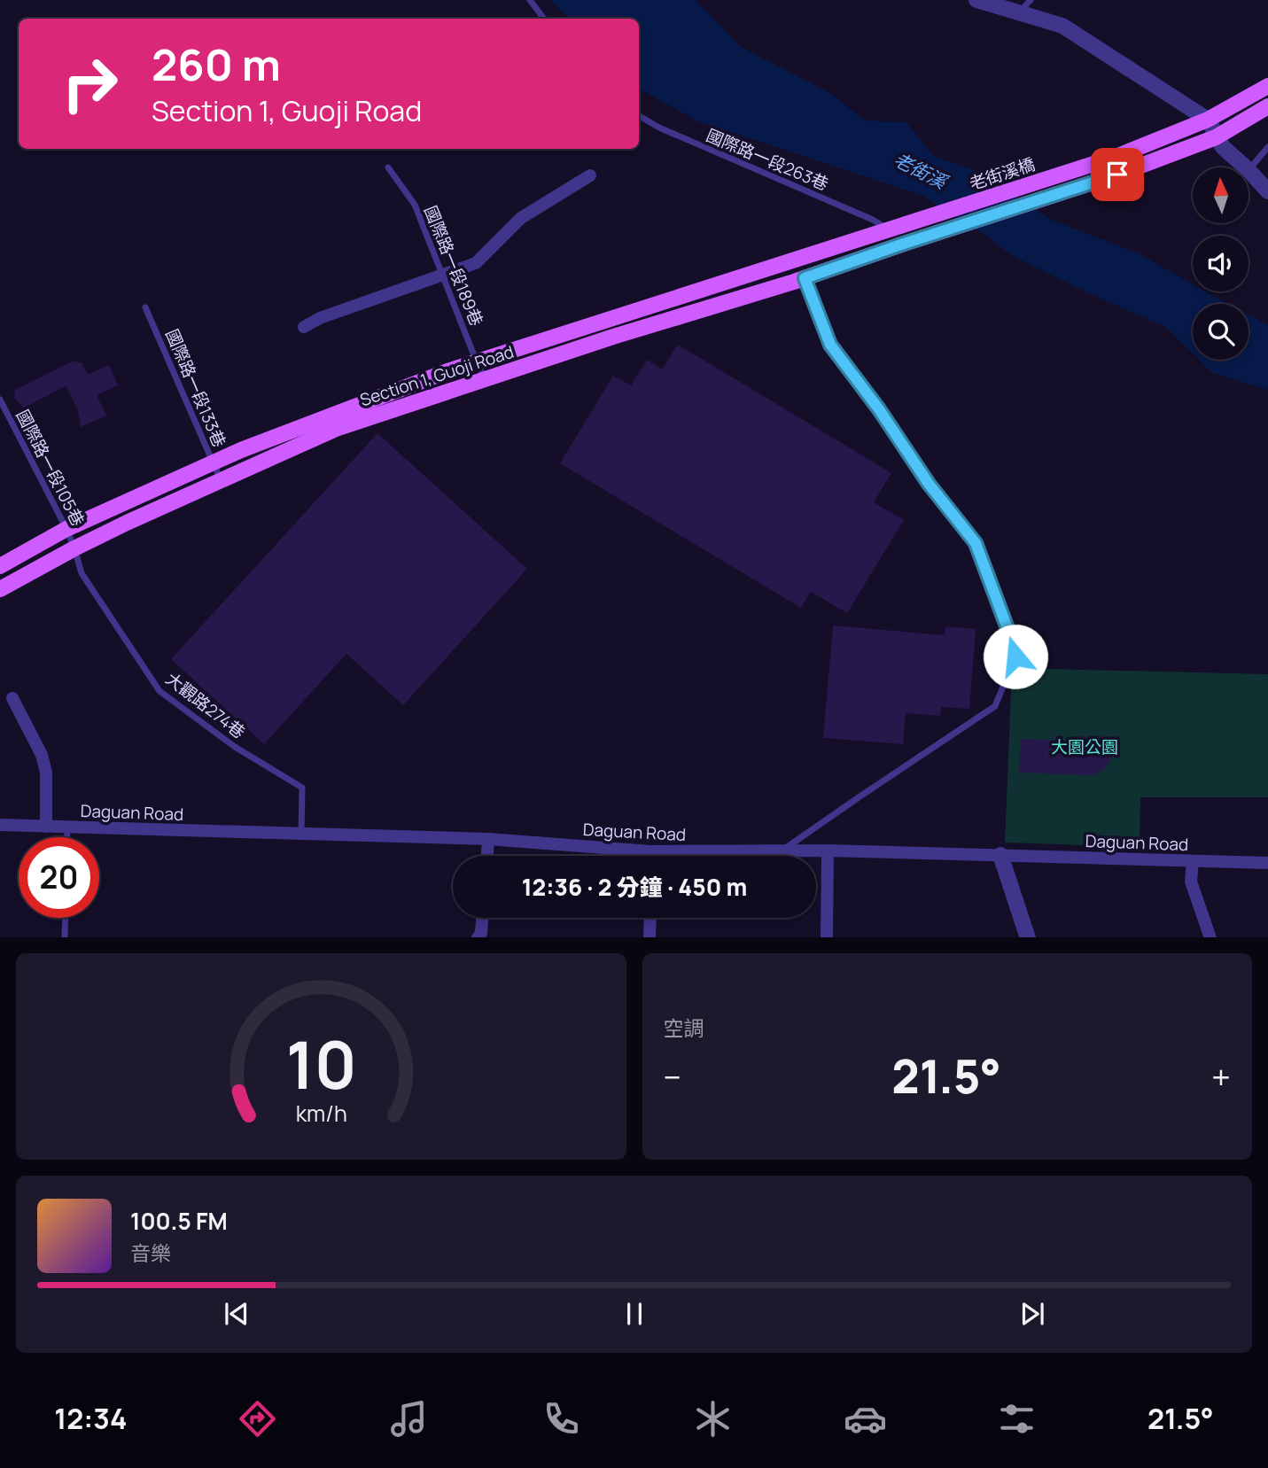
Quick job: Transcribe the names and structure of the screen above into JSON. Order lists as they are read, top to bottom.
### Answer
{
  "streets": {
    "main road": ["老街溪橋", "Section 1, Guoji Road"],
    "street": ["Daguan Road"],
    "lane": [
      "國際路一段263巷",
      "國際路一段189巷",
      "國際路一段133巷",
      "國際路一段105巷",
      "大觀路274巷"
    ]
  },
  "crossings": [
    ["國際路一段263巷", "老街溪橋"],
    ["國際路一段263巷", "Section 1, Guoji Road"],
    ["老街溪橋", "Section 1, Guoji Road"],
    ["國際路一段189巷", "Section 1, Guoji Road"],
    ["Section 1, Guoji Road", "國際路一段133巷"],
    ["Section 1, Guoji Road", "國際路一段105巷"],
    ["Section 1, Guoji Road", "大觀路274巷"],
    ["國際路一段105巷", "大觀路274巷"],
    ["大觀路274巷", "Daguan Road"]
  ],
  "water": ["老街溪"],
  "parks": ["大園公園"],
  "north": "top",
  "page": {
    "turn": ["260 m", "Section 1, Guoji Road"],
    "limit": "20",
    "trip": "12:36 · 2 分鐘 · 450 m",
    "tile": "空調",
    "heat": ["−", "21.5°", "+"],
    "song": ["100.5 FM", "音樂"],
    "tabs": ["12:34", "21.5°"],
    "gauge": ["10", "km/h"]
  }
}
